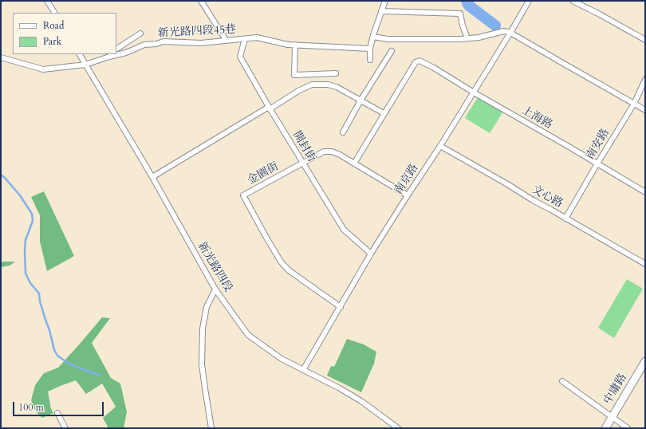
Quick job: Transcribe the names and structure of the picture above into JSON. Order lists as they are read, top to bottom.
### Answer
{
  "streets": {
    "street": [
      "新光路四段45巷",
      "上海路",
      "南安路",
      "開封街",
      "金園街",
      "南京路",
      "文心路",
      "新光路四段",
      "中庸路"
    ]
  },
  "crossings": [
    ["新光路四段45巷", "開封街"],
    ["新光路四段45巷", "新光路四段"],
    ["上海路", "南安路"],
    ["上海路", "南京路"],
    ["南安路", "文心路"],
    ["開封街", "金園街"],
    ["開封街", "南京路"],
    ["金園街", "南京路"],
    ["南京路", "文心路"],
    ["南京路", "新光路四段"]
  ],
  "legend": ["Road", "Park"],
  "scale_bar": "100 m"
}
